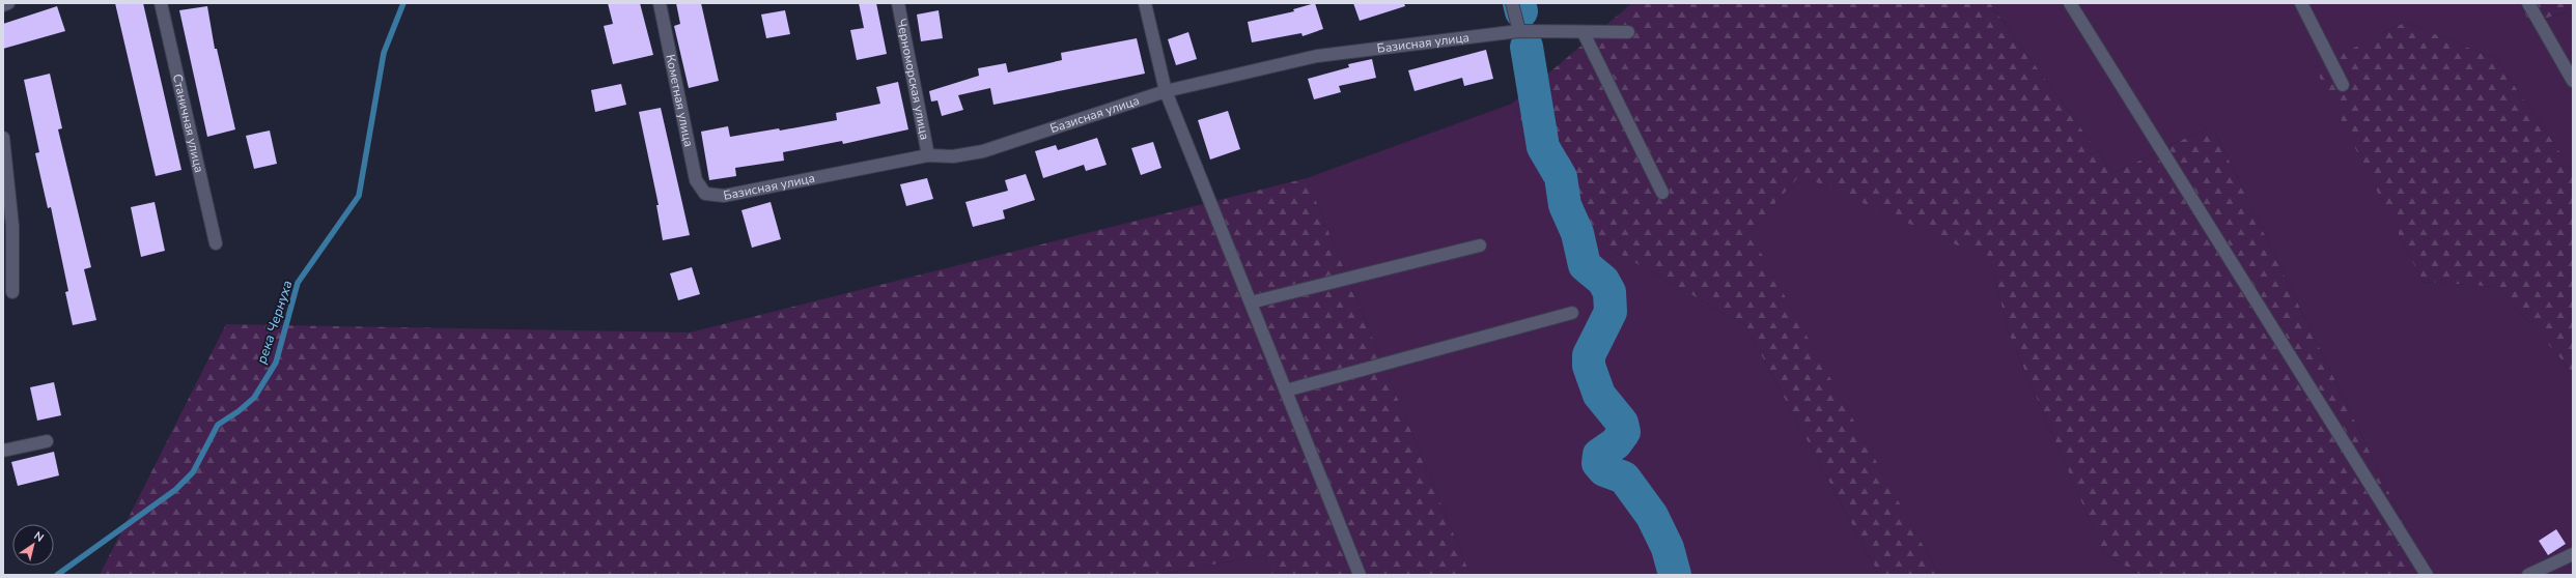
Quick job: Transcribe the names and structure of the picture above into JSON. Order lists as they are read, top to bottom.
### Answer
{
  "streets": {
    "street": [
      "Базисная улица",
      "Черноморская улица",
      "Кометная улица",
      "Станичная улица"
    ]
  },
  "crossings": [
    ["Базисная улица", "Черноморская улица"],
    ["Базисная улица", "Кометная улица"]
  ],
  "water": ["река Чернуха"],
  "north": "top right"
}
